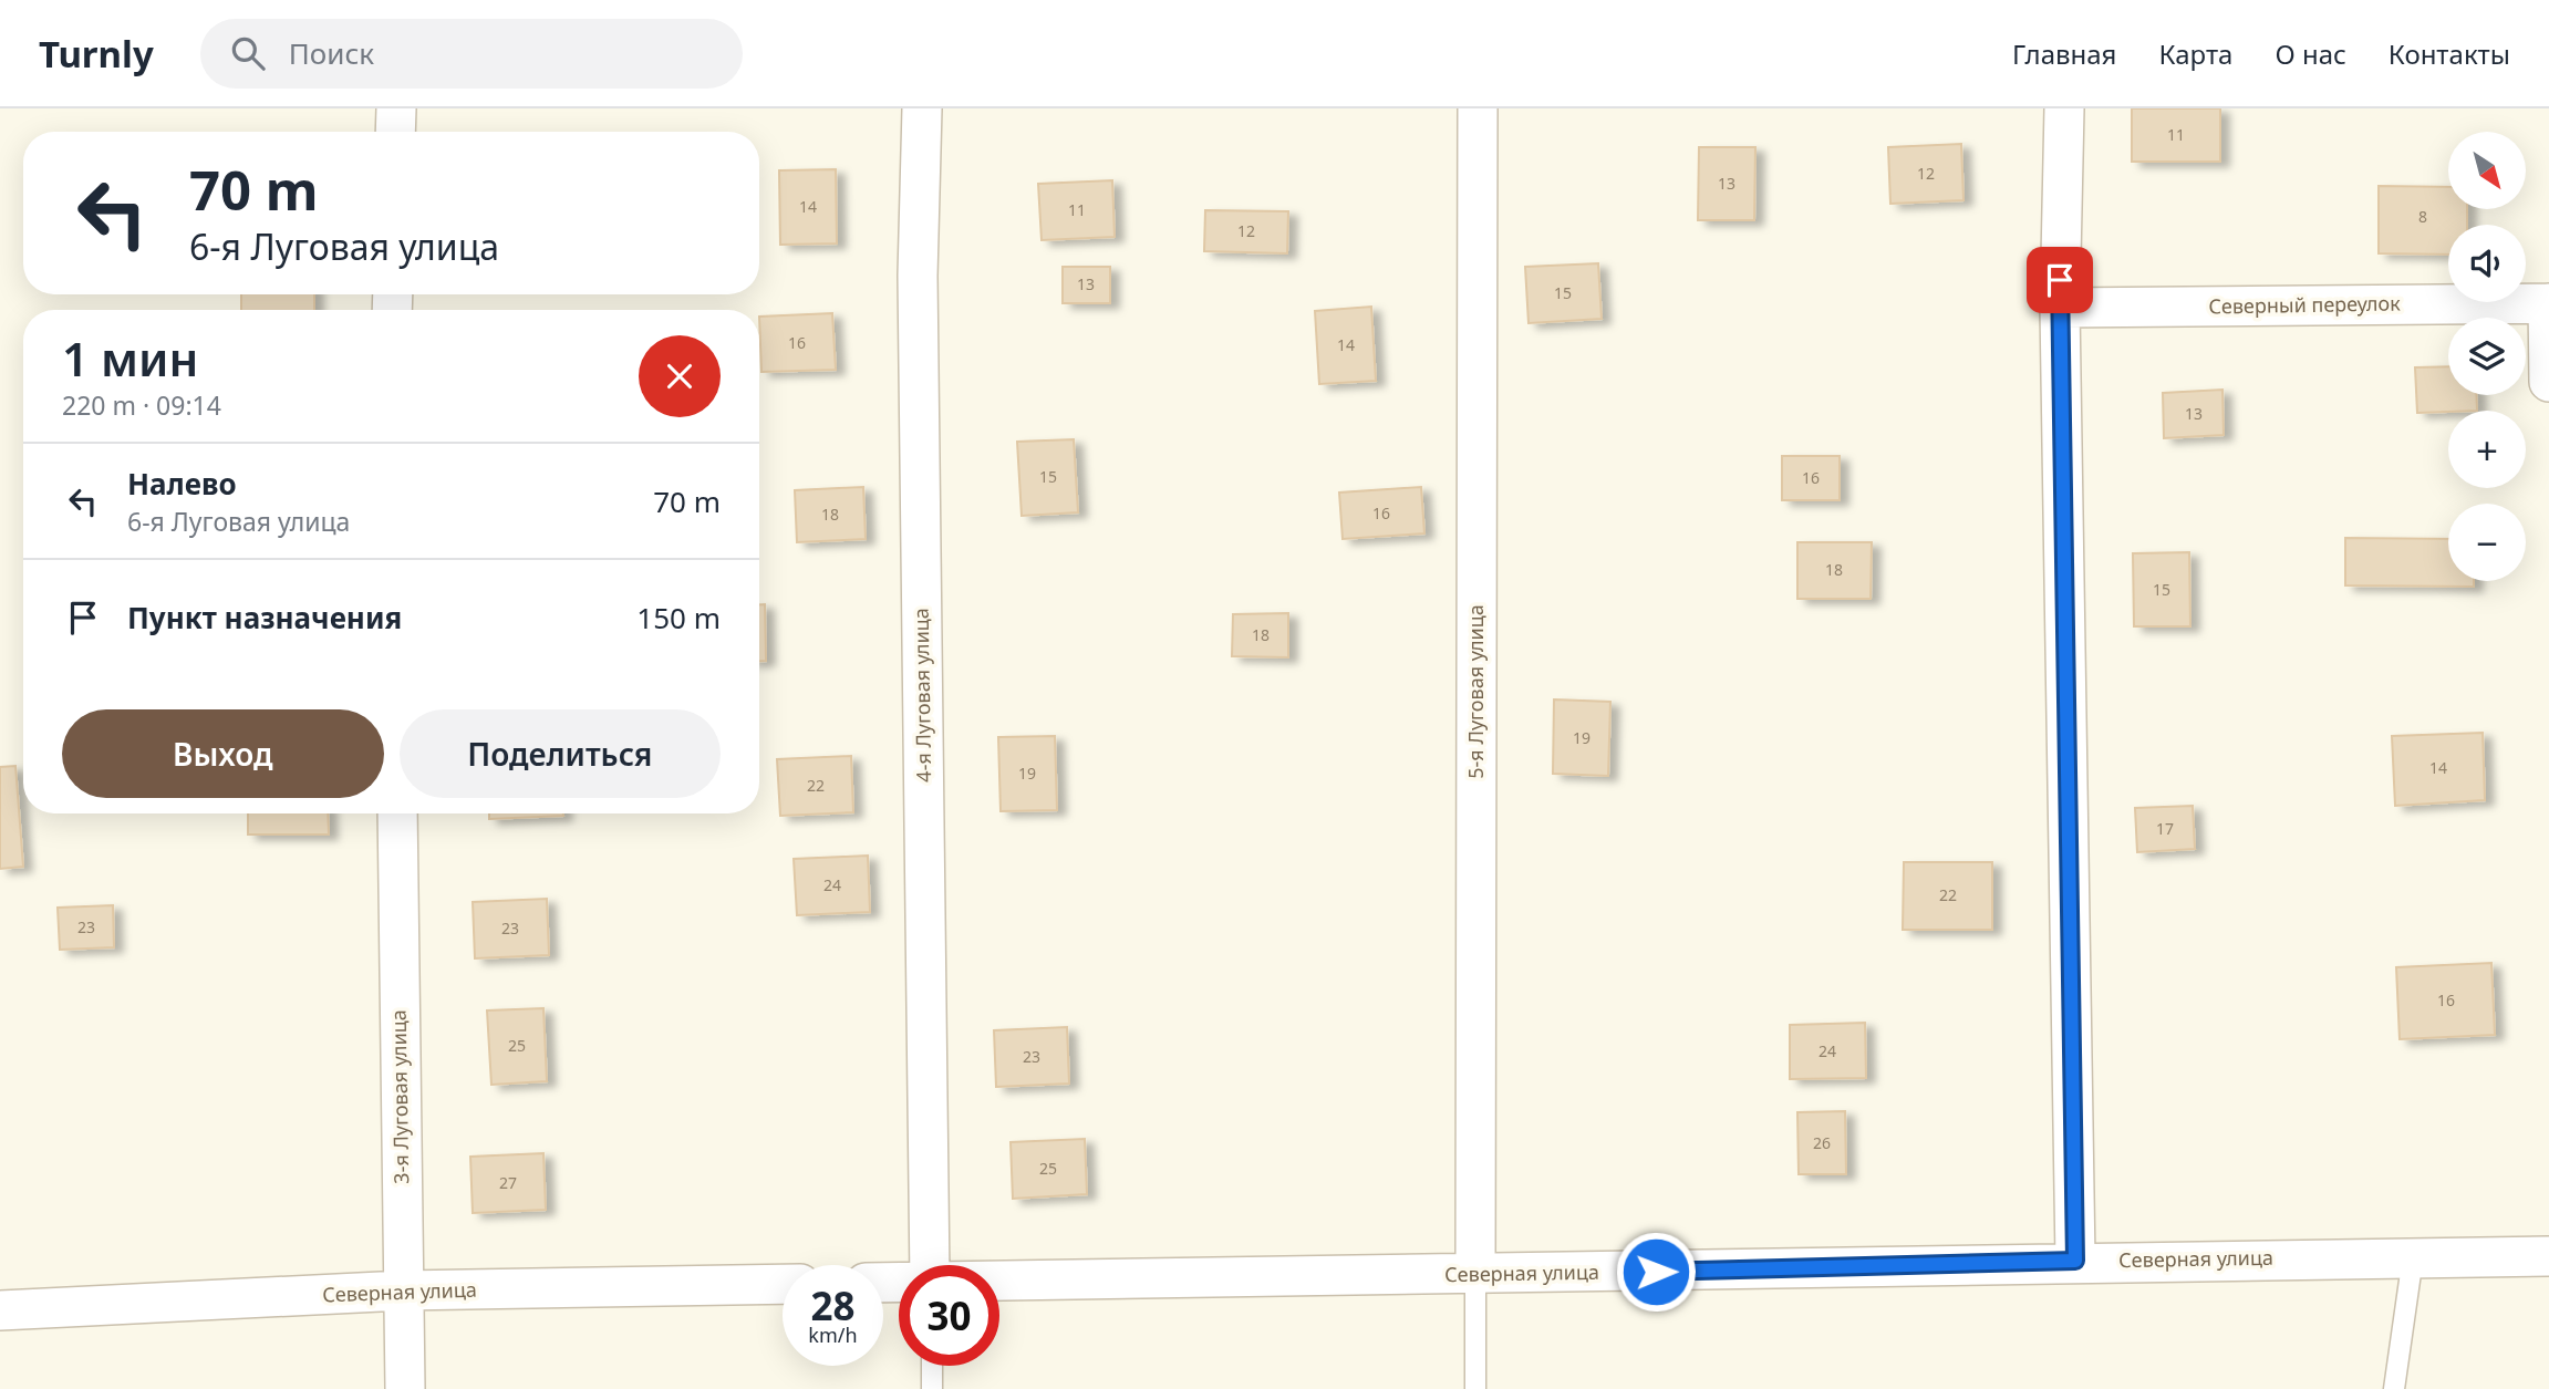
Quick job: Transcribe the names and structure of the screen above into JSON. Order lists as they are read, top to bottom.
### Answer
{
  "streets": {
    "street": [
      "Северный переулок",
      "5-я Луговая улица",
      "4-я Луговая улица",
      "3-я Луговая улица",
      "Северная улица"
    ]
  },
  "crossings": [
    ["5-я Луговая улица", "Северная улица"],
    ["3-я Луговая улица", "Северная улица"]
  ],
  "house_numbers": [
    "11",
    "12",
    "13",
    "14",
    "11",
    "8",
    "12",
    "13",
    "15",
    "16",
    "14",
    "13",
    "15",
    "16",
    "16",
    "18",
    "18",
    "15",
    "18",
    "19",
    "14",
    "19",
    "22",
    "17",
    "24",
    "22",
    "23",
    "23",
    "16",
    "25",
    "24",
    "23",
    "26",
    "25",
    "27"
  ],
  "north": "bottom right",
  "page": {
    "header": "Turnly",
    "search": "Поиск",
    "nav": [
      "Главная",
      "Карта",
      "О нас",
      "Контакты"
    ],
    "map_buttons": ["+", "−"],
    "turn": ["70 m", "6-я Луговая улица"],
    "heading": ["1 мин", "220 m · 09:14"],
    "list": [
      {
        "name": "Налево",
        "note": "6-я Луговая улица",
        "value": "70 m"
      },
      {
        "name": "Пункт назначения",
        "value": "150 m"
      }
    ],
    "buttons": ["Выход", "Поделиться"],
    "speed": "28 km/h",
    "limit": "30"
  }
}
